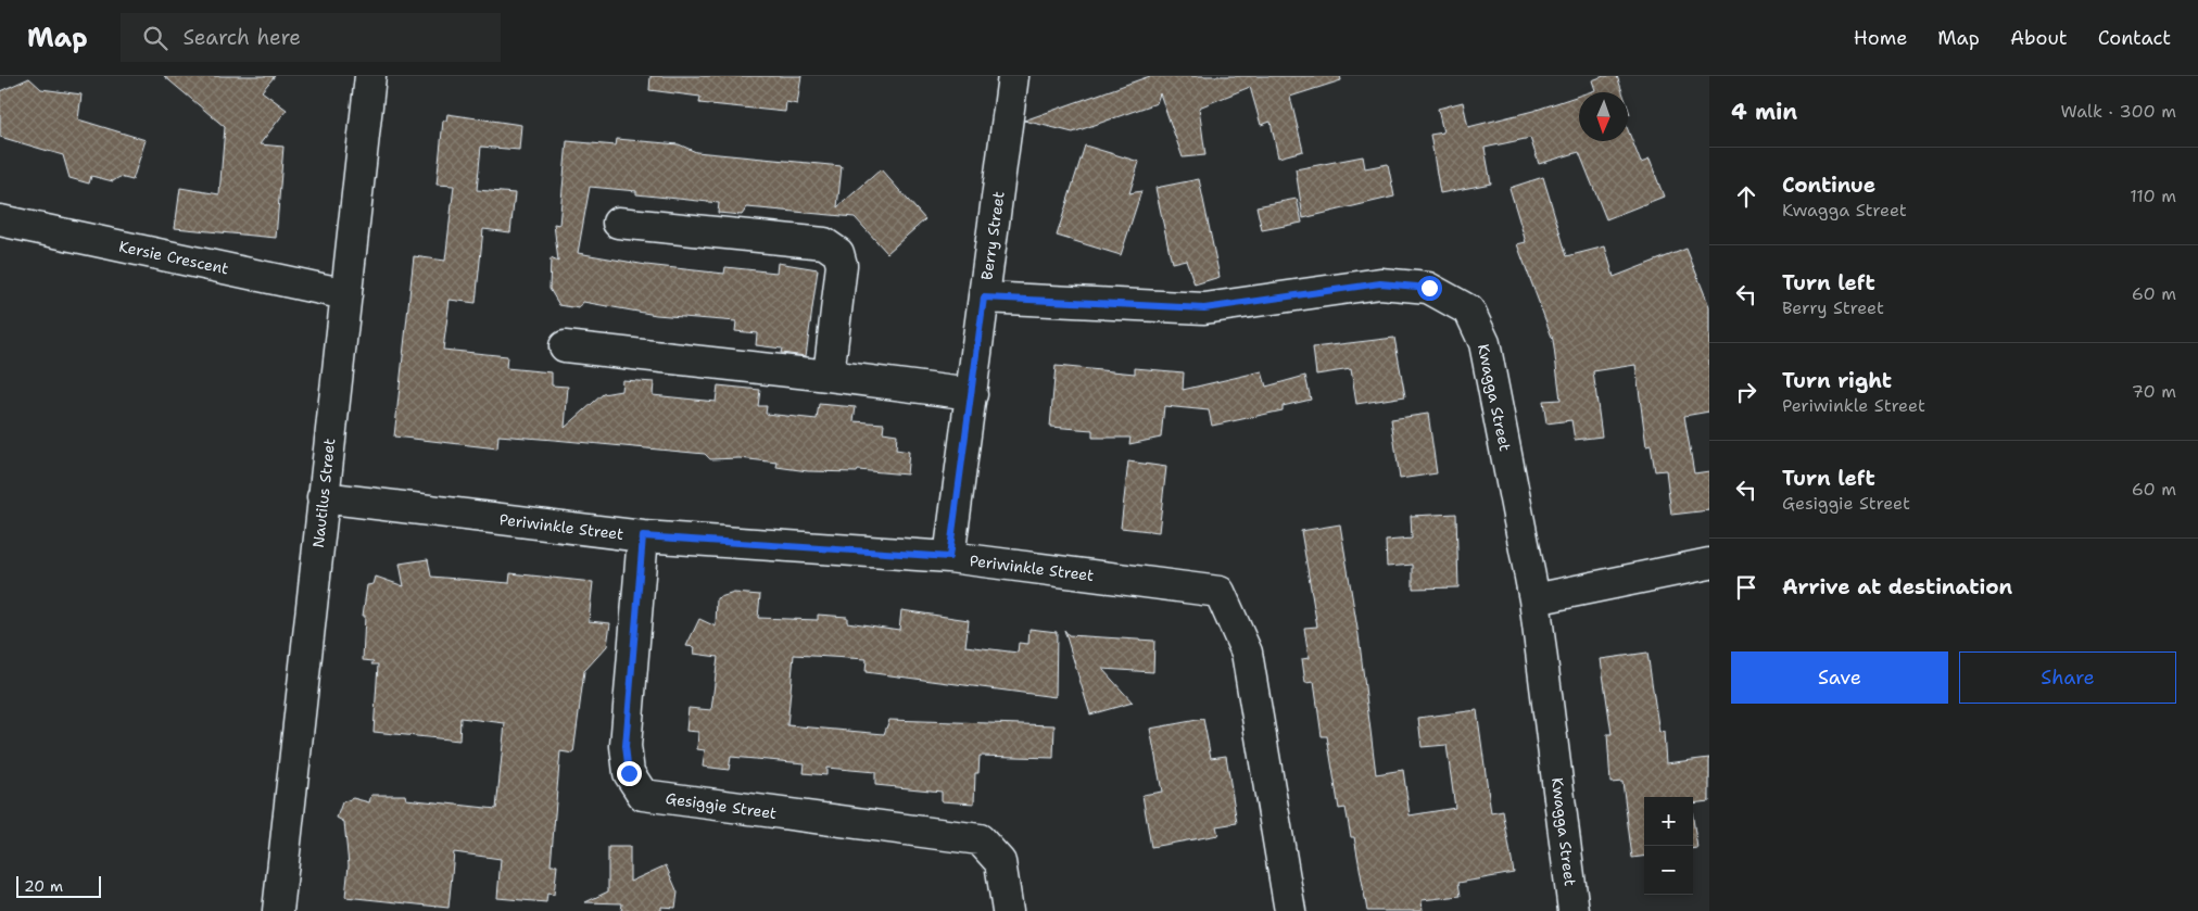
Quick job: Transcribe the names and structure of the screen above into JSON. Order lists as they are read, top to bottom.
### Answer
{
  "streets": {
    "street": [
      "Berry Street",
      "Kersie Crescent",
      "Kwagga Street",
      "Nautilus Street",
      "Periwinkle Street",
      "Gesiggie Street"
    ]
  },
  "crossings": [
    ["Berry Street", "Kwagga Street"],
    ["Berry Street", "Periwinkle Street"],
    ["Kersie Crescent", "Nautilus Street"],
    ["Nautilus Street", "Periwinkle Street"],
    ["Periwinkle Street", "Gesiggie Street"]
  ],
  "scale_bar": "20 m",
  "north": "bottom",
  "page": {
    "header": "Map",
    "search": "Search here",
    "nav": [
      "Home",
      "Map",
      "About",
      "Contact"
    ],
    "heading": ["4 min", "Walk · 300 m"],
    "list": [
      ["Continue", "Kwagga Street", "110 m"],
      ["Turn left", "Berry Street", "60 m"],
      ["Turn right", "Periwinkle Street", "70 m"],
      ["Turn left", "Gesiggie Street", "60 m"],
      "Arrive at destination"
    ],
    "buttons": ["Save", "Share"],
    "map_buttons": ["+", "−"],
    "scale": "20 m"
  }
}
